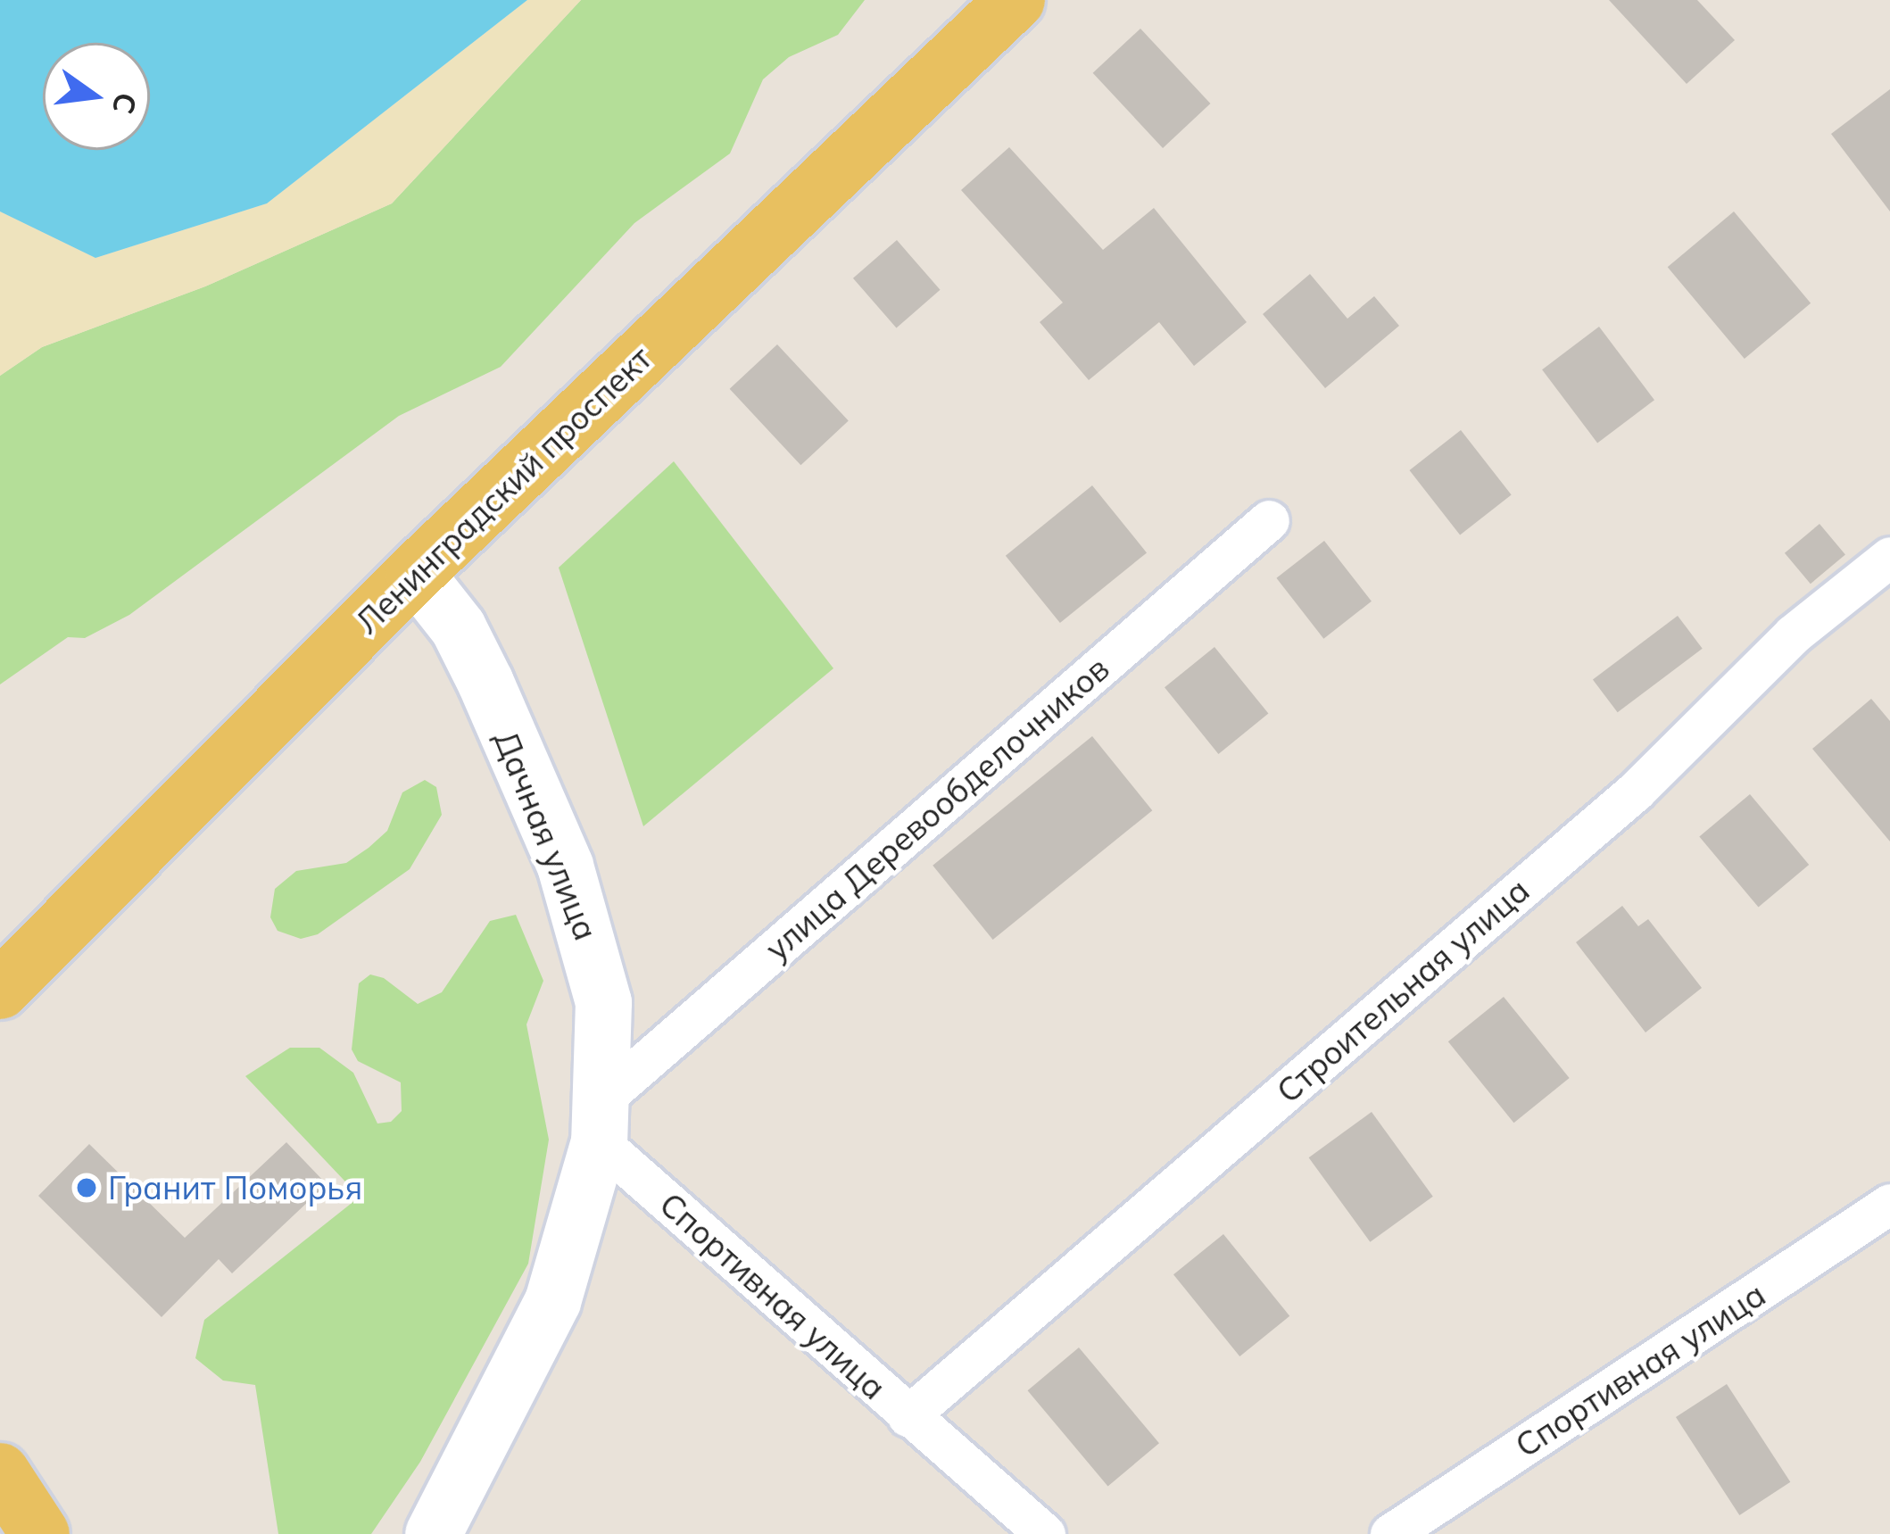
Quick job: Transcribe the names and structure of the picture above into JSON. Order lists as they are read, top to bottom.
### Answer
{
  "streets": {
    "main road": ["Ленинградский проспект"],
    "street": [
      "улица Деревообделочников",
      "Дачная улица",
      "Строительная улица",
      "Спортивная улица"
    ]
  },
  "crossings": [
    ["Ленинградский проспект", "Дачная улица"],
    ["улица Деревообделочников", "Дачная улица"],
    ["улица Деревообделочников", "Спортивная улица"],
    ["Дачная улица", "Спортивная улица"],
    ["Строительная улица", "Спортивная улица"]
  ],
  "places": ["Гранит Поморья"],
  "north": "right"
}
